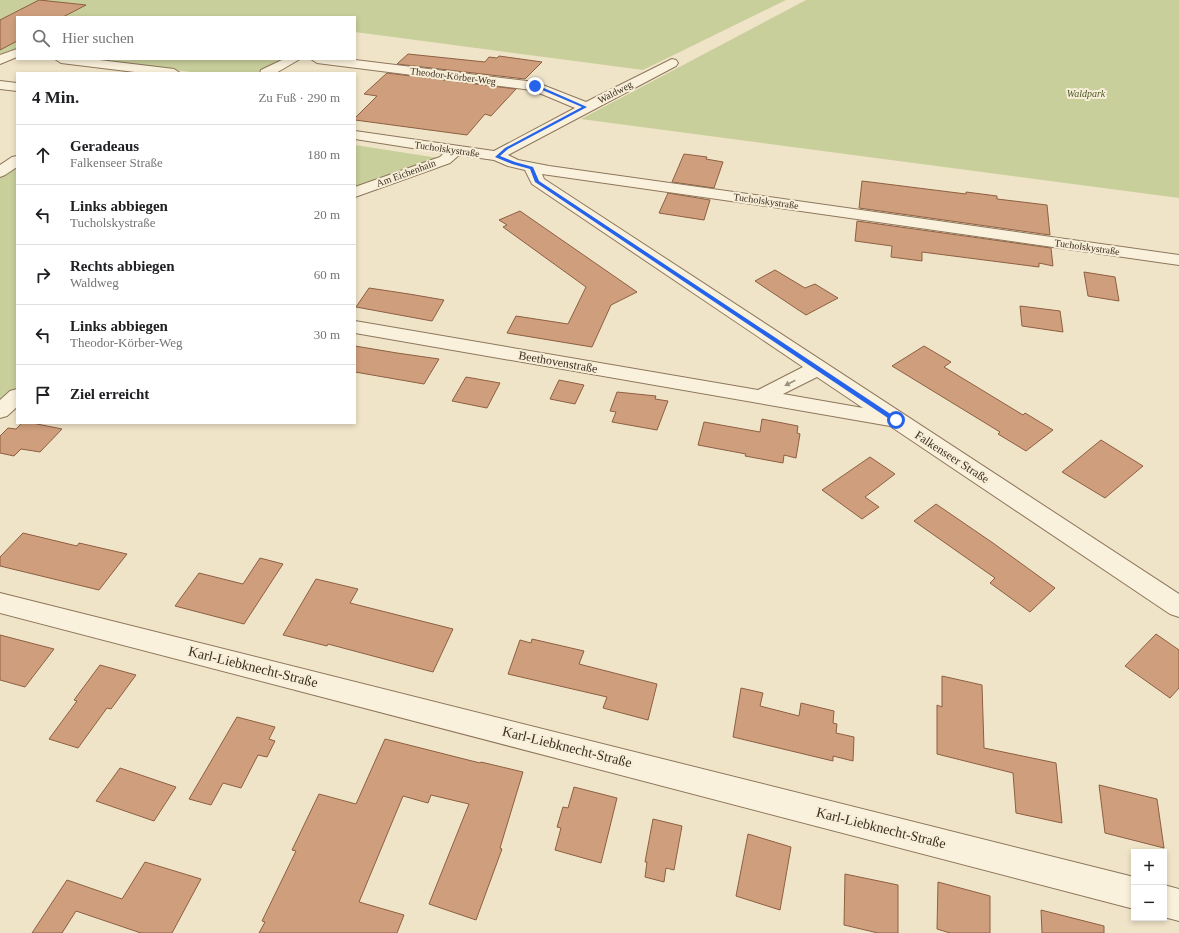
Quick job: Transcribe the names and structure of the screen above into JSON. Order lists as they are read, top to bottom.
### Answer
{
  "streets": {
    "street": [
      "Theodor-Körber-Weg",
      "Waldweg",
      "Tucholskystraße",
      "Am Eichenhain",
      "Beethovenstraße",
      "Falkenseer Straße",
      "Karl-Liebknecht-Straße"
    ]
  },
  "crossings": [
    ["Theodor-Körber-Weg", "Waldweg"],
    ["Waldweg", "Tucholskystraße"],
    ["Tucholskystraße", "Am Eichenhain"],
    ["Tucholskystraße", "Falkenseer Straße"],
    ["Beethovenstraße", "Falkenseer Straße"]
  ],
  "parks": ["Waldpark"],
  "page": {
    "search": "Hier suchen",
    "heading": ["4 Min.", "Zu Fuß · 290 m"],
    "list": [
      ["Geradeaus", "Falkenseer Straße", "180 m"],
      ["Links abbiegen", "Tucholskystraße", "20 m"],
      ["Rechts abbiegen", "Waldweg", "60 m"],
      ["Links abbiegen", "Theodor-Körber-Weg", "30 m"],
      "Ziel erreicht"
    ],
    "map_buttons": ["+", "−"]
  }
}
